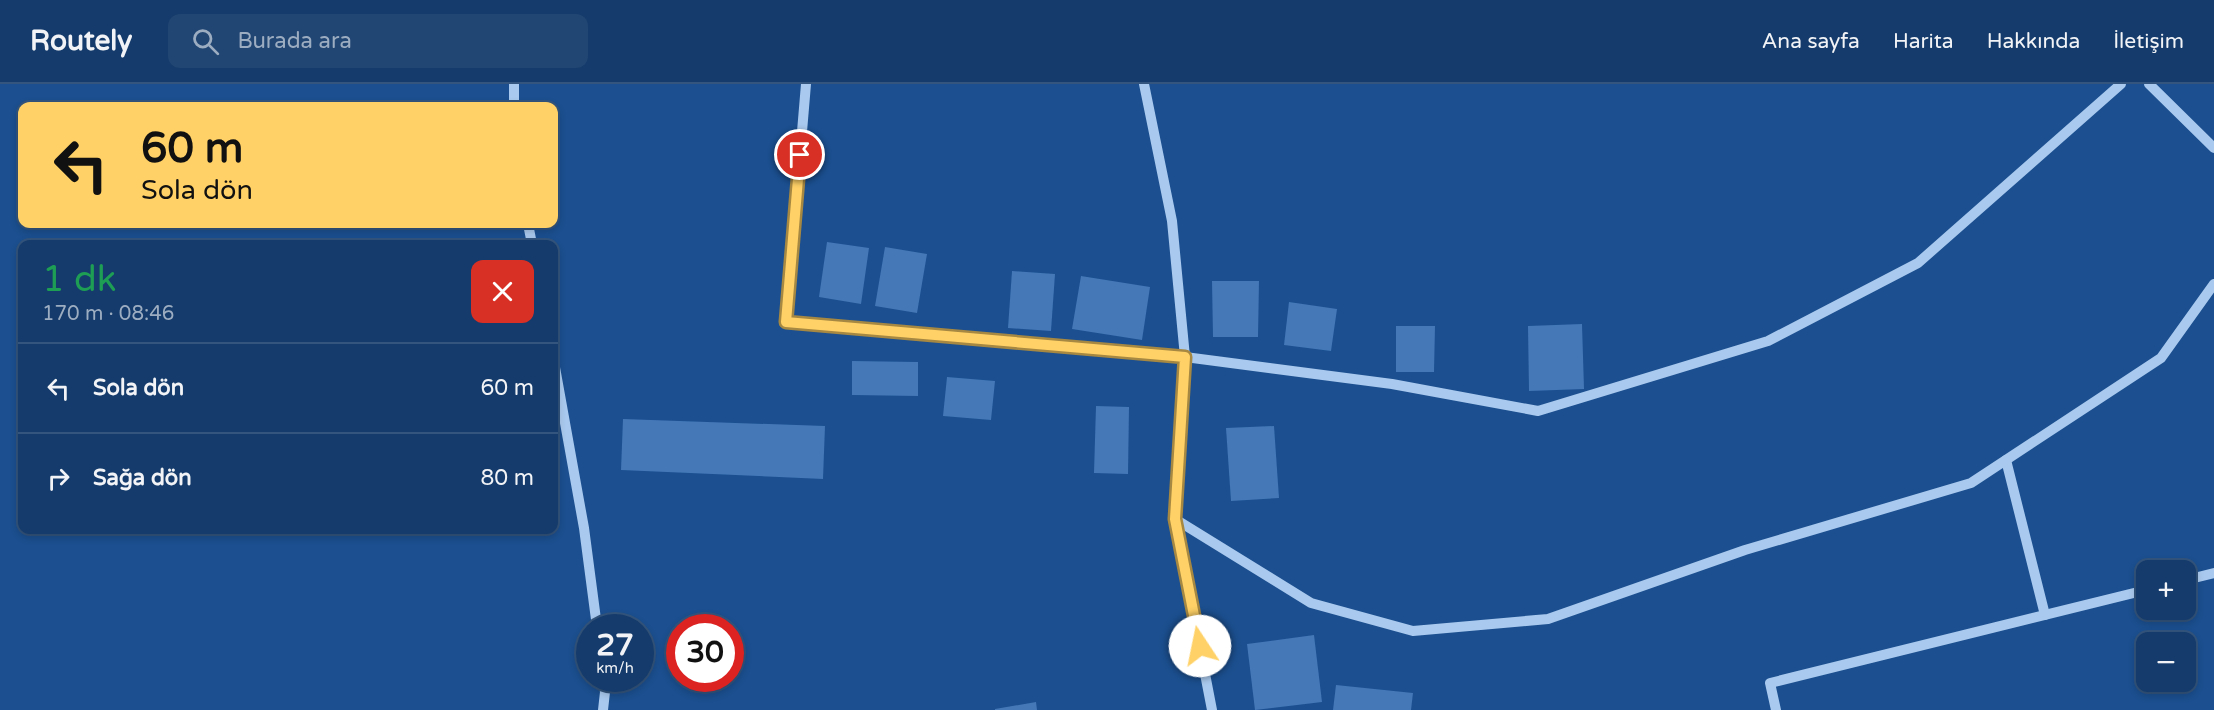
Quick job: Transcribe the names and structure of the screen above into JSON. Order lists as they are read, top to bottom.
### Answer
{
  "page": {
    "header": "Routely",
    "search": "Burada ara",
    "nav": [
      "Ana sayfa",
      "Harita",
      "Hakkında",
      "İletişim"
    ],
    "turn": ["60 m", "Sola dön"],
    "heading": ["1 dk", "170 m · 08:46"],
    "list": [
      {
        "name": "Sola dön",
        "value": "60 m"
      },
      {
        "name": "Sağa dön",
        "value": "80 m"
      }
    ],
    "map_buttons": ["+", "−"],
    "speed": "27 km/h",
    "limit": "30"
  }
}
